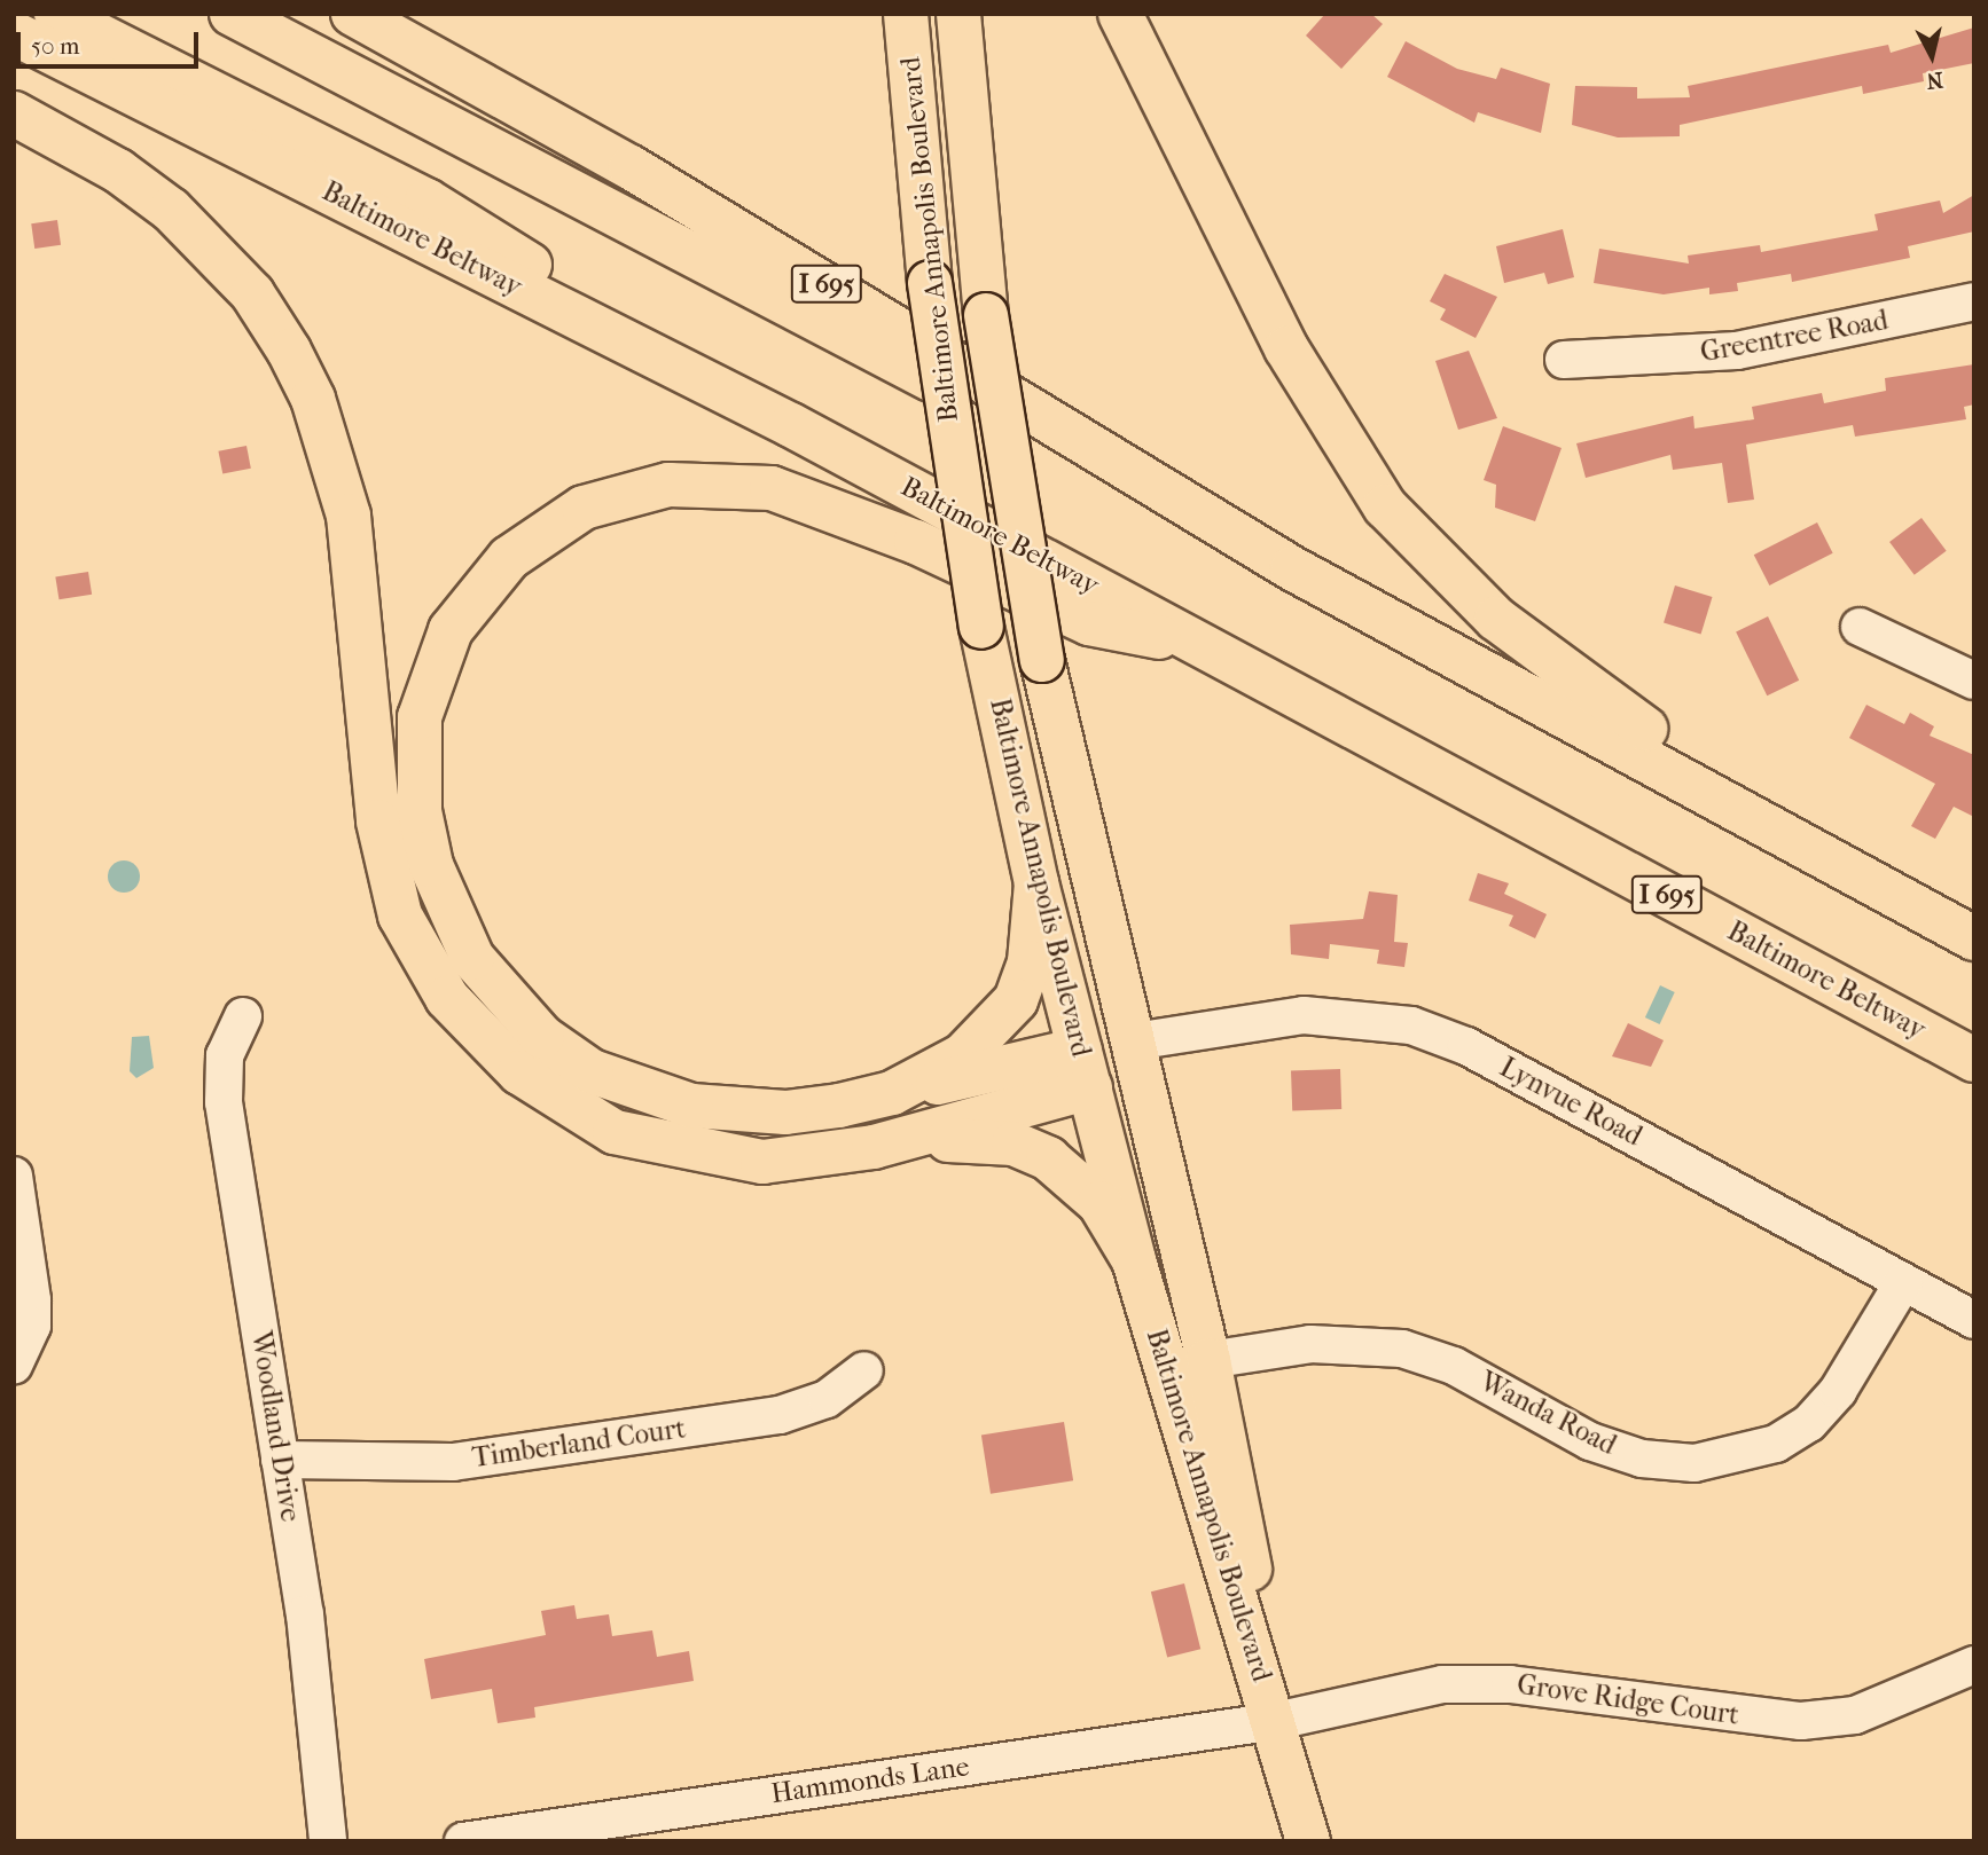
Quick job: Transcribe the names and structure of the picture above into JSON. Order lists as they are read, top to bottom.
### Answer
{
  "streets": {
    "main road": ["Baltimore Beltway", "Baltimore Annapolis Boulevard", "I 695"],
    "street": [
      "Greentree Road",
      "Lynvue Road",
      "Wanda Road",
      "Woodland Drive",
      "Timberland Court",
      "Grove Ridge Court",
      "Hammonds Lane"
    ]
  },
  "crossings": [
    ["Baltimore Annapolis Boulevard", "Lynvue Road"],
    ["Baltimore Annapolis Boulevard", "Wanda Road"],
    ["Baltimore Annapolis Boulevard", "Grove Ridge Court"],
    ["Baltimore Annapolis Boulevard", "Hammonds Lane"],
    ["Lynvue Road", "Wanda Road"],
    ["Woodland Drive", "Timberland Court"],
    ["Grove Ridge Court", "Hammonds Lane"]
  ],
  "scale_bar": "50 m",
  "north": "bottom"
}
